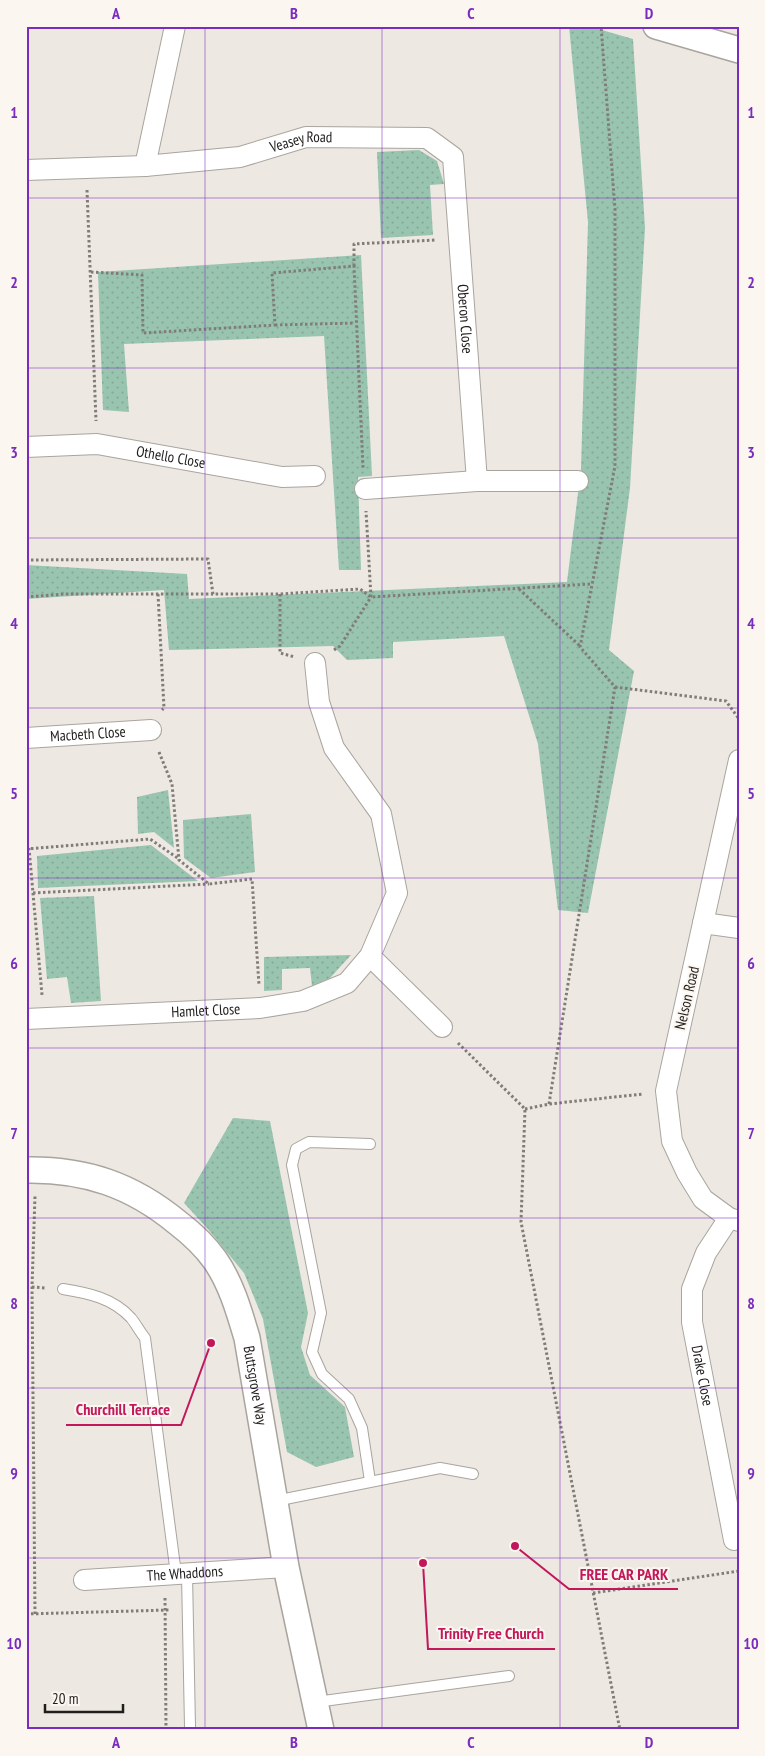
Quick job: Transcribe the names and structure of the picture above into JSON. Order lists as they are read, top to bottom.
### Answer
{
  "streets": {
    "street": [
      "Veasey Road",
      "Oberon Close",
      "Othello Close",
      "Macbeth Close",
      "Nelson Road",
      "Hamlet Close",
      "Drake Close",
      "Buttsgrove Way",
      "The Whaddons"
    ]
  },
  "crossings": [
    ["Veasey Road", "Oberon Close"],
    ["Nelson Road", "Drake Close"],
    ["Buttsgrove Way", "The Whaddons"]
  ],
  "places": ["Churchill Terrace", "FREE CAR PARK", "Trinity Free Church"],
  "scale_bar": "20 m",
  "grid": {
    "columns": [
      "A",
      "B",
      "C",
      "D"
    ],
    "rows": [
      "1",
      "2",
      "3",
      "4",
      "5",
      "6",
      "7",
      "8",
      "9",
      "10"
    ]
  }
}
